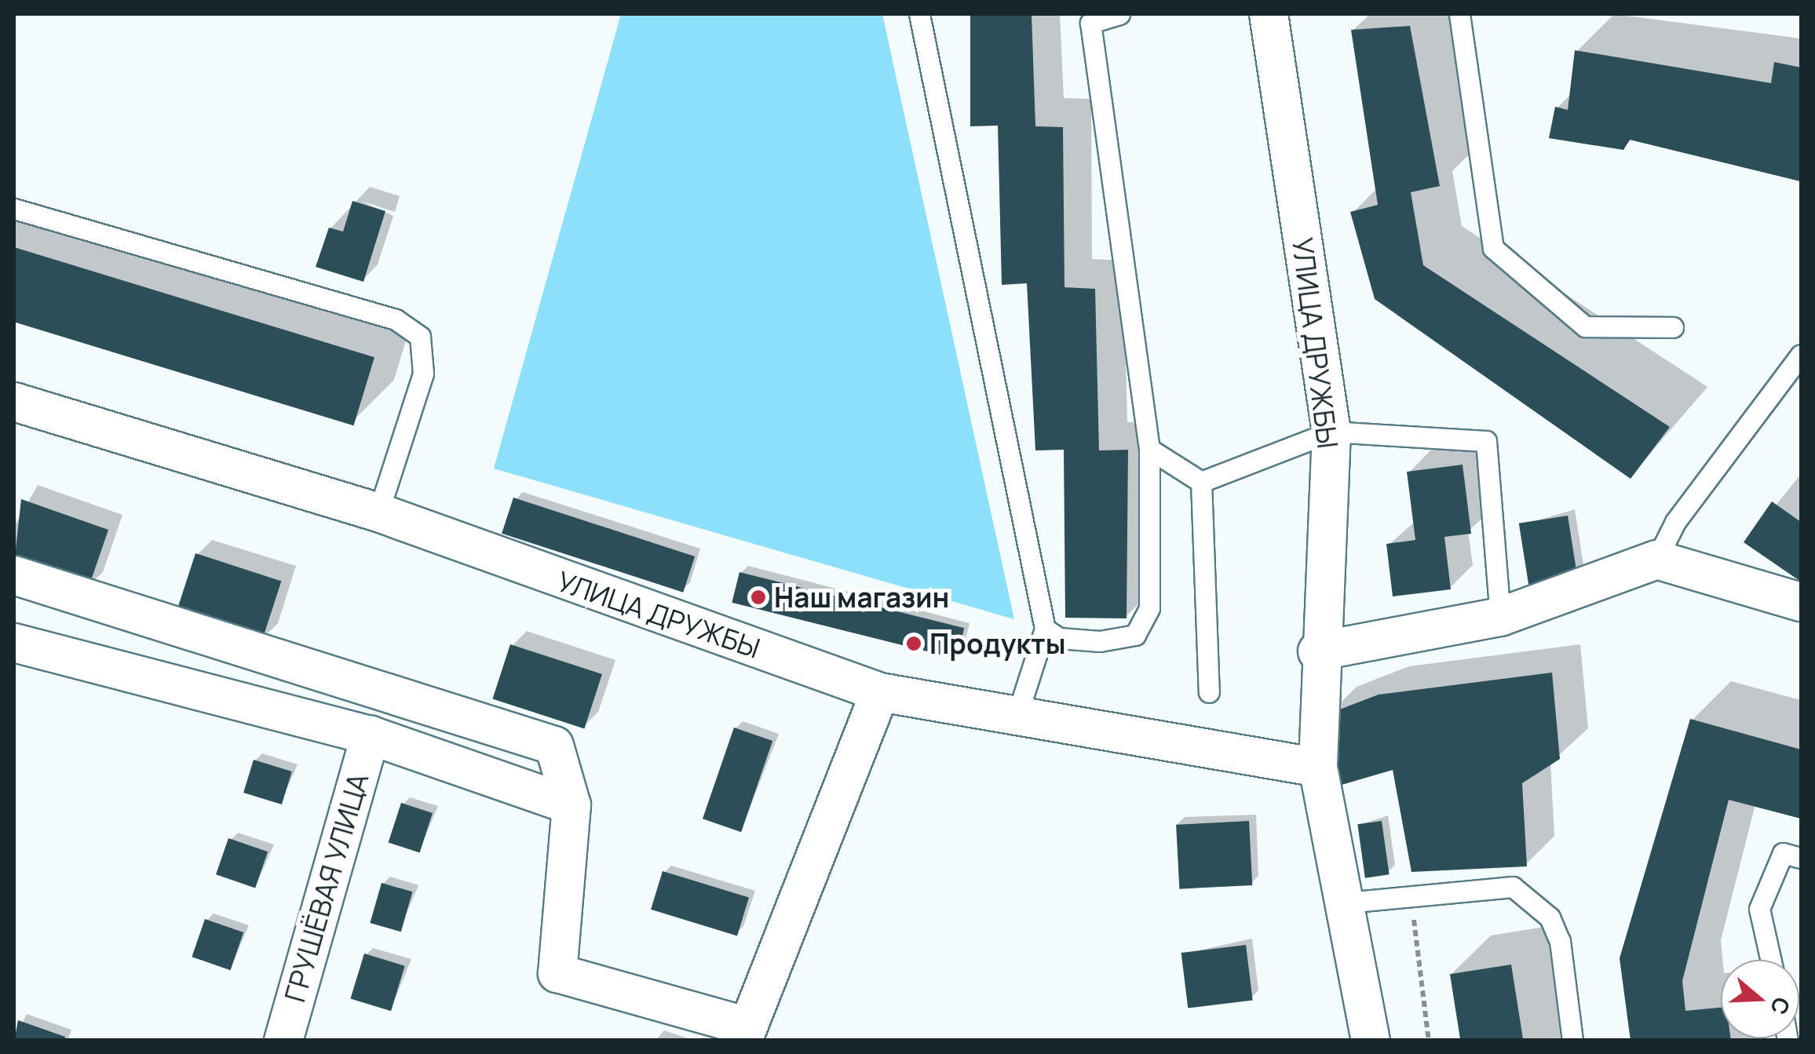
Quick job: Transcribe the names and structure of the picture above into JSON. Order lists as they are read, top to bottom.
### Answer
{
  "streets": {
    "street": ["УЛИЦА ДРУЖБЫ", "ГРУШЁВАЯ УЛИЦА"]
  },
  "places": ["Наш магазин", "Продукты"],
  "north": "right"
}
